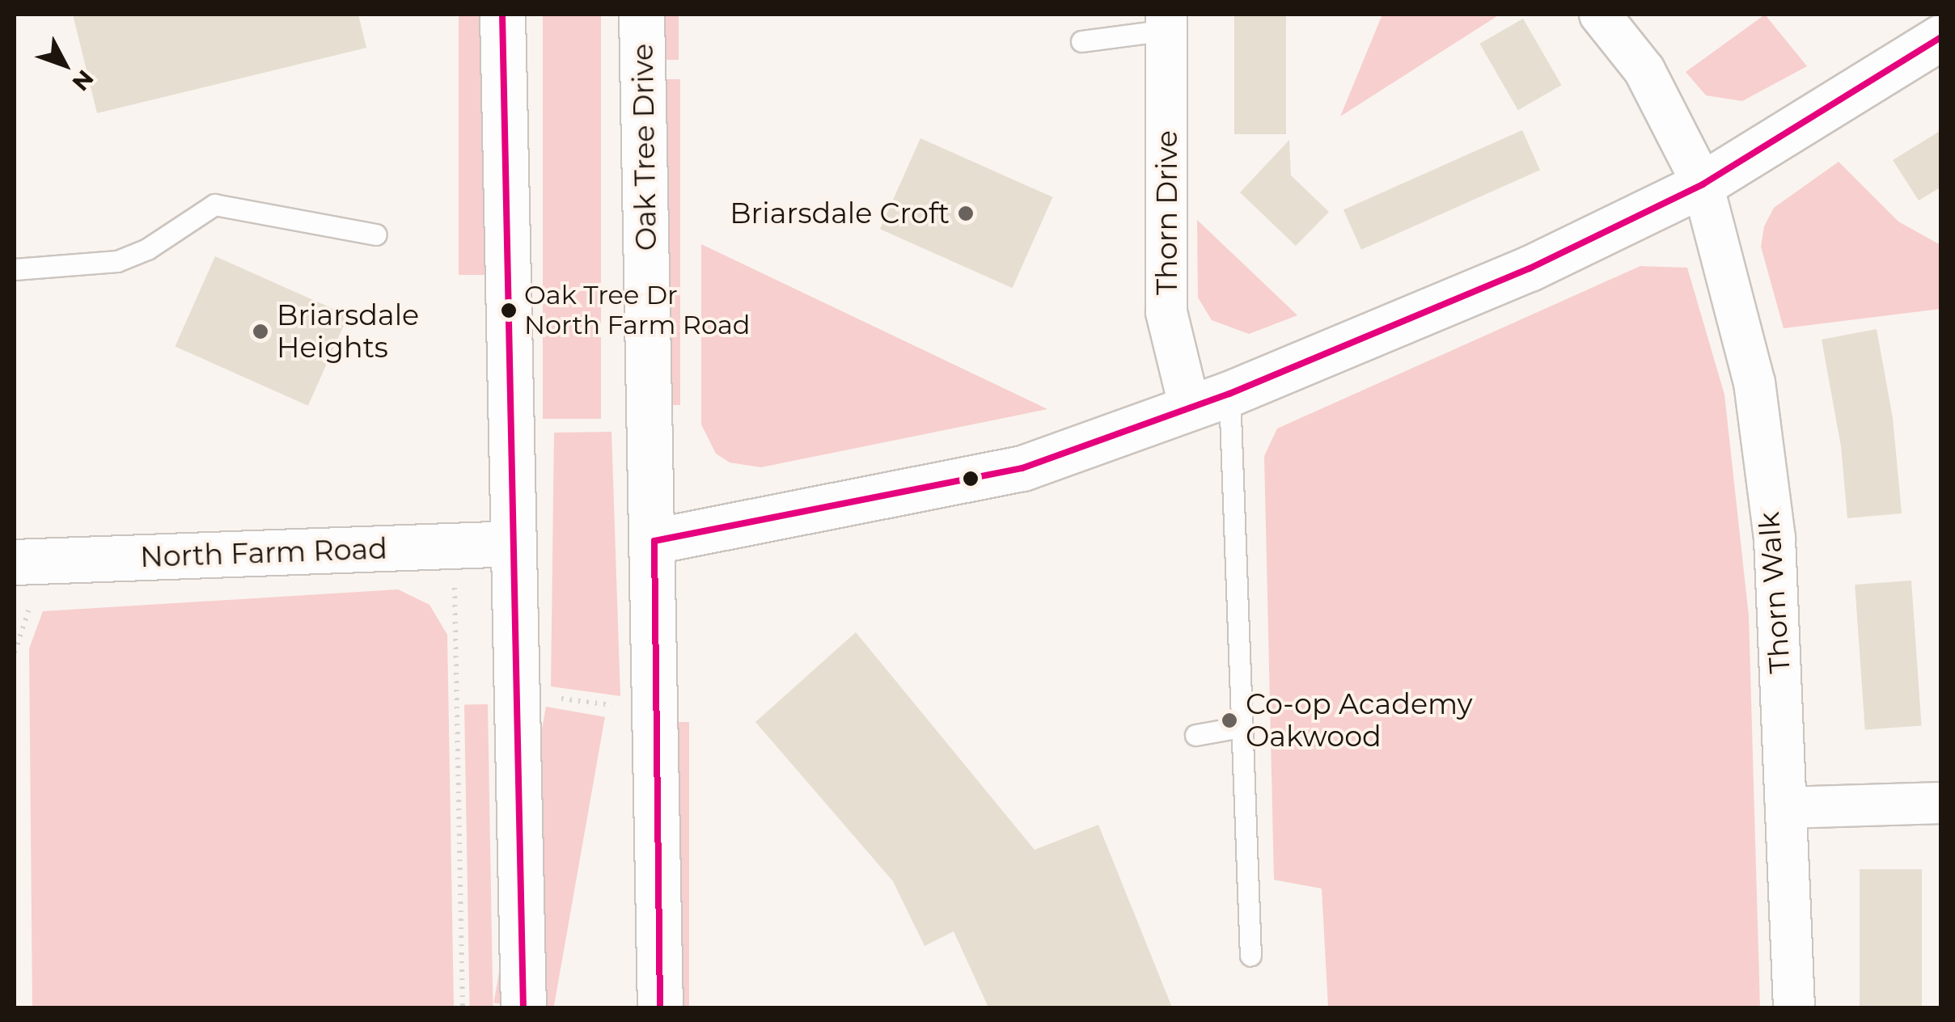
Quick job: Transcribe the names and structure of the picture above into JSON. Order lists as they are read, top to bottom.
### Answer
{
  "streets": {
    "street": [
      "Oak Tree Drive",
      "Thorn Drive",
      "North Farm Road",
      "Thorn Walk"
    ]
  },
  "places": [
    "Briarsdale Croft",
    "Oak Tree Dr North Farm Road",
    "Briarsdale Heights",
    "Co-op Academy Oakwood"
  ],
  "north": "bottom right"
}
